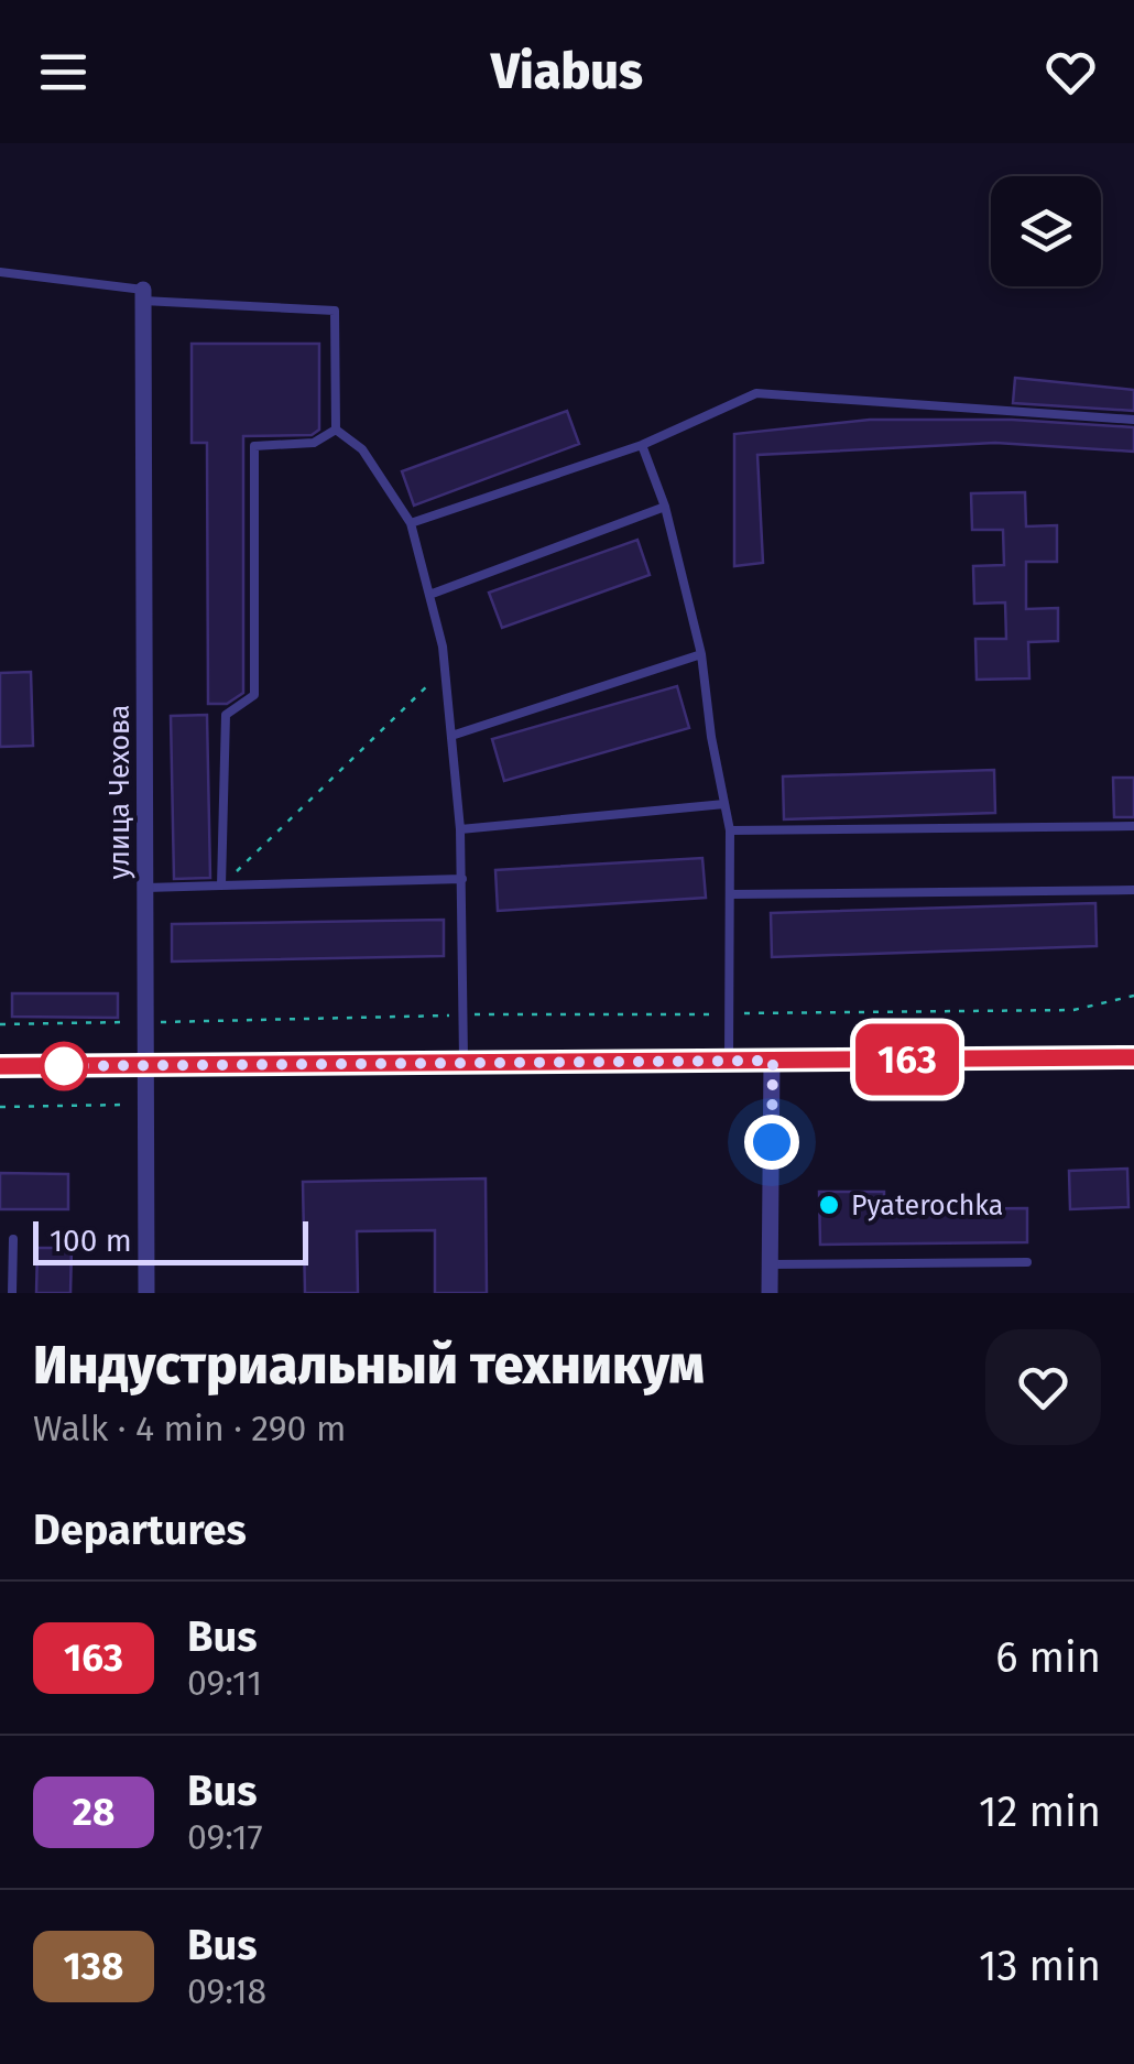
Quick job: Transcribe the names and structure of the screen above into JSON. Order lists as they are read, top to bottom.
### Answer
{
  "streets": {
    "street": ["улица Чехова"]
  },
  "places": ["Pyaterochka"],
  "lines": ["bus line 163"],
  "scale_bar": "100 m",
  "page": {
    "header": "Viabus",
    "on_map": "163",
    "scale": "100 m",
    "heading": [
      ["Индустриальный техникум", "Walk · 4 min · 290 m"],
      "Departures"
    ],
    "list": [
      {
        "mark": "163",
        "name": "Bus",
        "note": "09:11",
        "value": "6 min"
      },
      {
        "mark": "28",
        "name": "Bus",
        "note": "09:17",
        "value": "12 min"
      },
      {
        "mark": "138",
        "name": "Bus",
        "note": "09:18",
        "value": "13 min"
      }
    ]
  }
}
